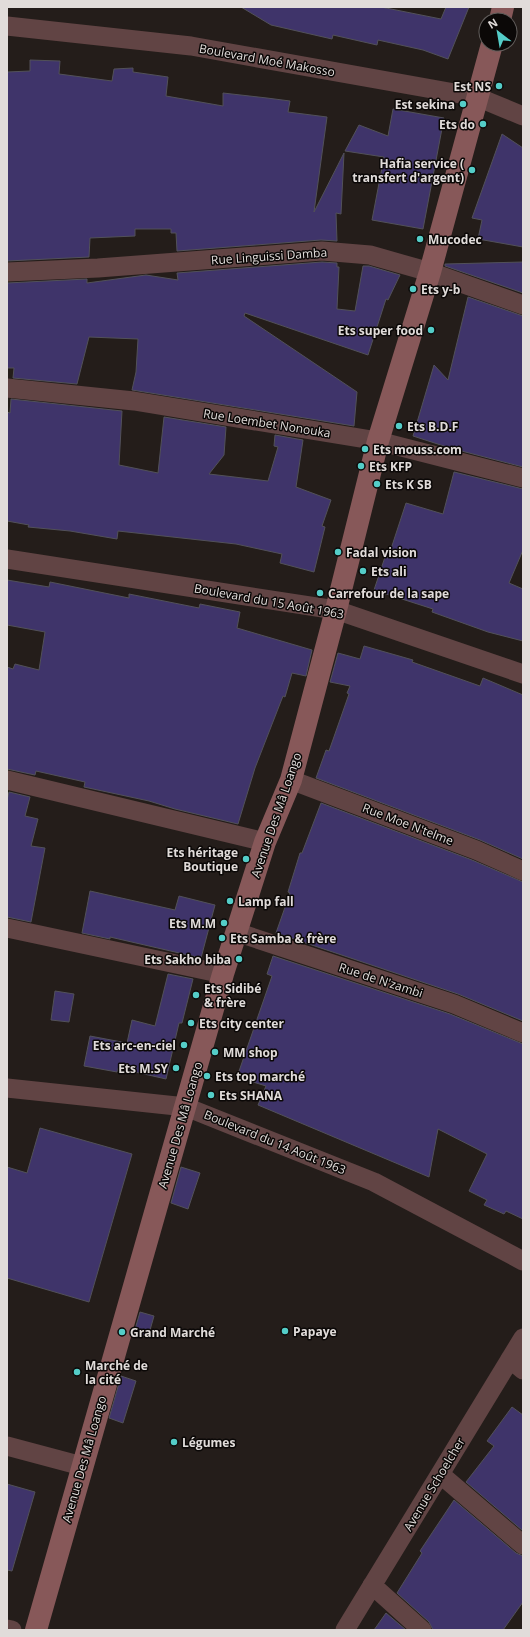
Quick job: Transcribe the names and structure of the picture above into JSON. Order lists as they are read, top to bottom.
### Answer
{
  "streets": {
    "main road": ["Avenue Des Mâ Loango"],
    "street": [
      "Boulevard Moé Makosso",
      "Rue Linguissi Damba",
      "Rue Loembet Nonouka",
      "Boulevard du 15 Août 1963",
      "Rue Moe N'telme",
      "Rue de N'zambi",
      "Boulevard du 14 Août 1963",
      "Avenue Schoelcher"
    ]
  },
  "crossings": [
    ["Boulevard Moé Makosso", "Avenue Des Mâ Loango"],
    ["Rue Linguissi Damba", "Avenue Des Mâ Loango"],
    ["Rue Loembet Nonouka", "Avenue Des Mâ Loango"],
    ["Boulevard du 15 Août 1963", "Avenue Des Mâ Loango"],
    ["Avenue Des Mâ Loango", "Rue Moe N'telme"],
    ["Avenue Des Mâ Loango", "Rue de N'zambi"],
    ["Avenue Des Mâ Loango", "Boulevard du 14 Août 1963"]
  ],
  "places": [
    "Est NS",
    "Est sekina",
    "Ets do",
    "Hafia service ( transfert d'argent)",
    "Mucodec",
    "Ets y-b",
    "Ets super food",
    "Ets B.D.F",
    "Ets mouss.com",
    "Ets KFP",
    "Ets K SB",
    "Fadal vision",
    "Ets ali",
    "Carrefour de la sape",
    "Ets héritage Boutique",
    "Lamp fall",
    "Ets M.M",
    "Ets Samba & frère",
    "Ets Sakho biba",
    "Ets Sidibé & frère",
    "Ets city center",
    "Ets arc-en-ciel",
    "MM shop",
    "Ets M.SY",
    "Ets top marché",
    "Ets SHANA",
    "Papaye",
    "Grand Marché",
    "Marché de la cité",
    "Légumes"
  ],
  "north": "top left"
}
